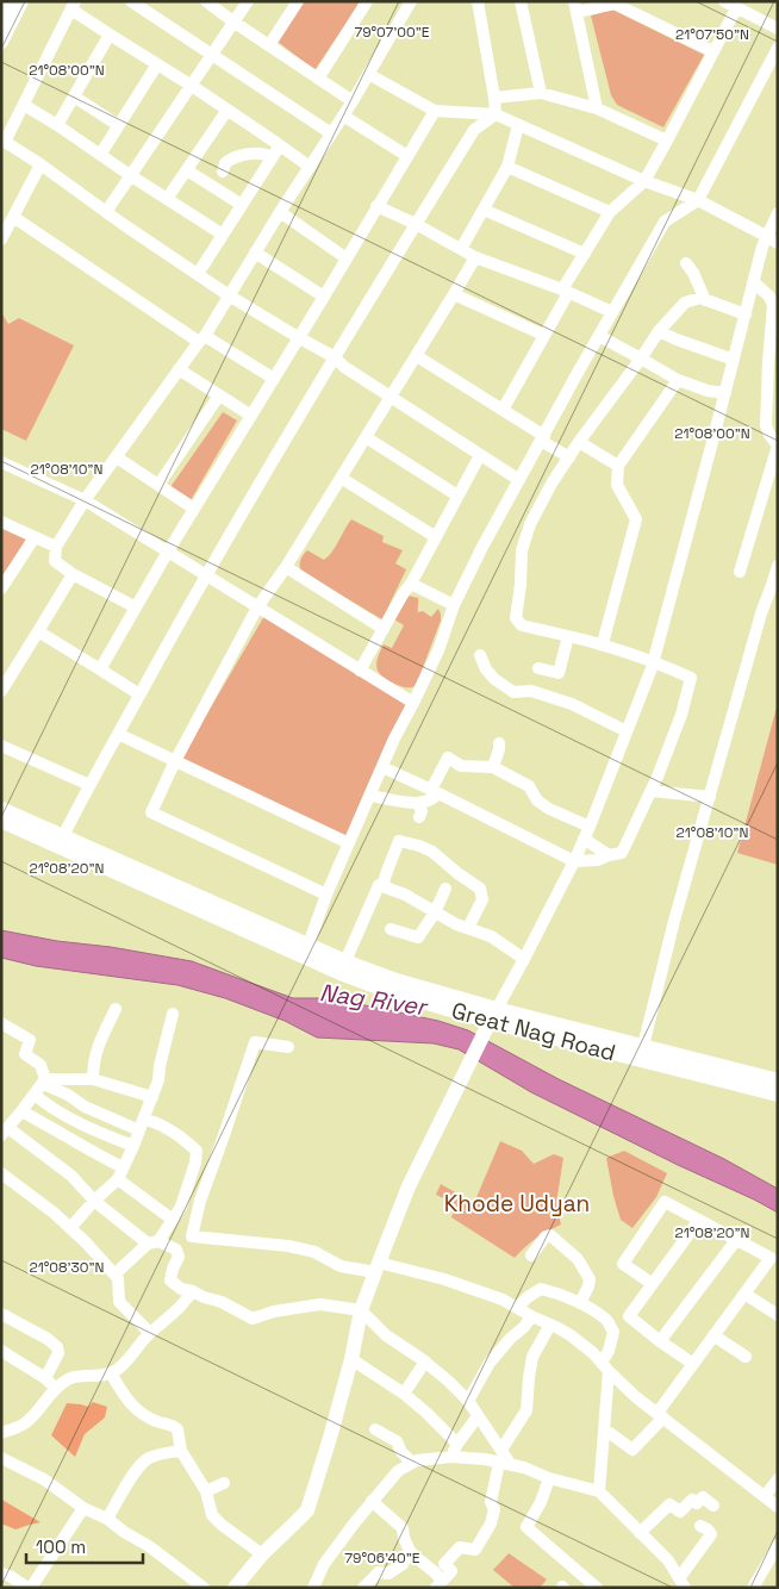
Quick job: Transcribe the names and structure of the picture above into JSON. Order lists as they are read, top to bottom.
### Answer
{
  "streets": {
    "main road": ["Great Nag Road"]
  },
  "water": ["Nag River"],
  "parks": ["Khode Udyan"],
  "scale_bar": "100 m",
  "coordinates": [
    "79°07'00\"E",
    "21°07'50\"N",
    "21°08'00\"N",
    "21°08'10\"N",
    "21°08'20\"N",
    "21°08'30\"N",
    "79°06'40\"E"
  ]
}
